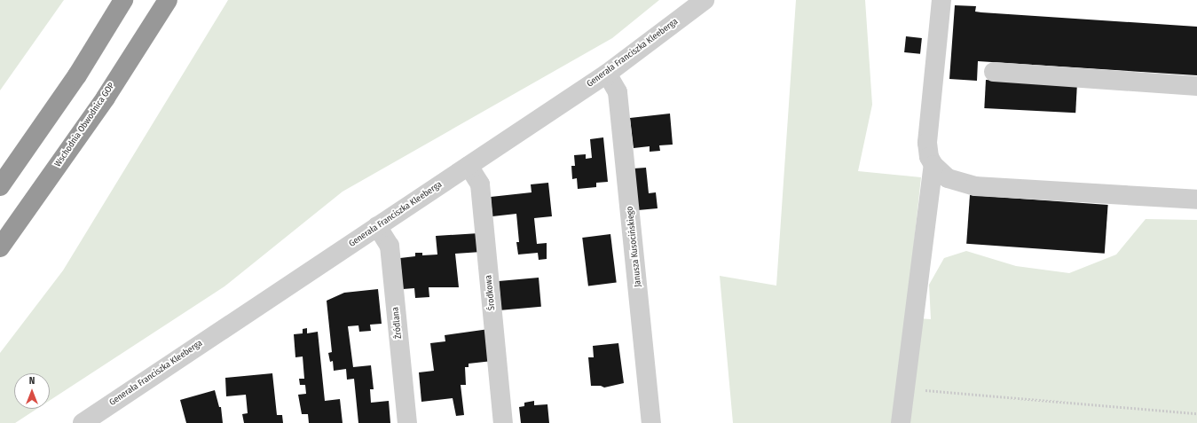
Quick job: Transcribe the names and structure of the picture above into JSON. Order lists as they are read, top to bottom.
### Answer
{
  "streets": {
    "highway": ["Wschodnia Obwodnica GOP"],
    "street": [
      "Generała Franciszka Kleeberga",
      "Janusza Kusocińskiego",
      "Środkowa",
      "Źródlana"
    ]
  },
  "crossings": [
    ["Generała Franciszka Kleeberga", "Janusza Kusocińskiego"],
    ["Generała Franciszka Kleeberga", "Środkowa"],
    ["Generała Franciszka Kleeberga", "Źródlana"]
  ],
  "north": "top"
}
